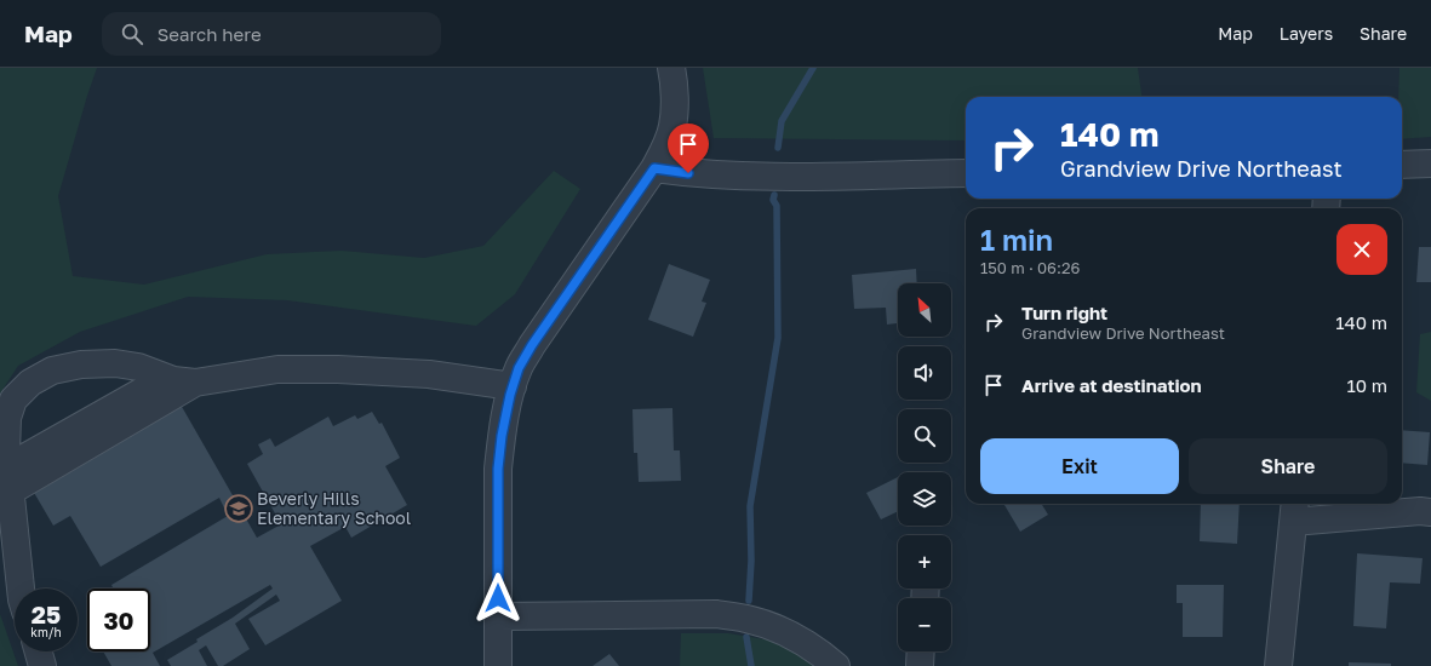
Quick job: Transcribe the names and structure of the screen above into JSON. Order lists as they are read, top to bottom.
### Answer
{
  "places": {
    "school or university": ["Beverly Hills Elementary School"]
  },
  "north": "top left",
  "page": {
    "header": "Map",
    "search": "Search here",
    "nav": ["Map", "Layers", "Share"],
    "turn": ["140 m", "Grandview Drive Northeast"],
    "heading": ["1 min", "150 m · 06:26"],
    "map_buttons": ["+", "−"],
    "list": [
      {
        "name": "Turn right",
        "note": "Grandview Drive Northeast",
        "value": "140 m"
      },
      {
        "name": "Arrive at destination",
        "value": "10 m"
      }
    ],
    "buttons": ["Exit", "Share"],
    "speed": "25 km/h",
    "limit": "30"
  }
}
